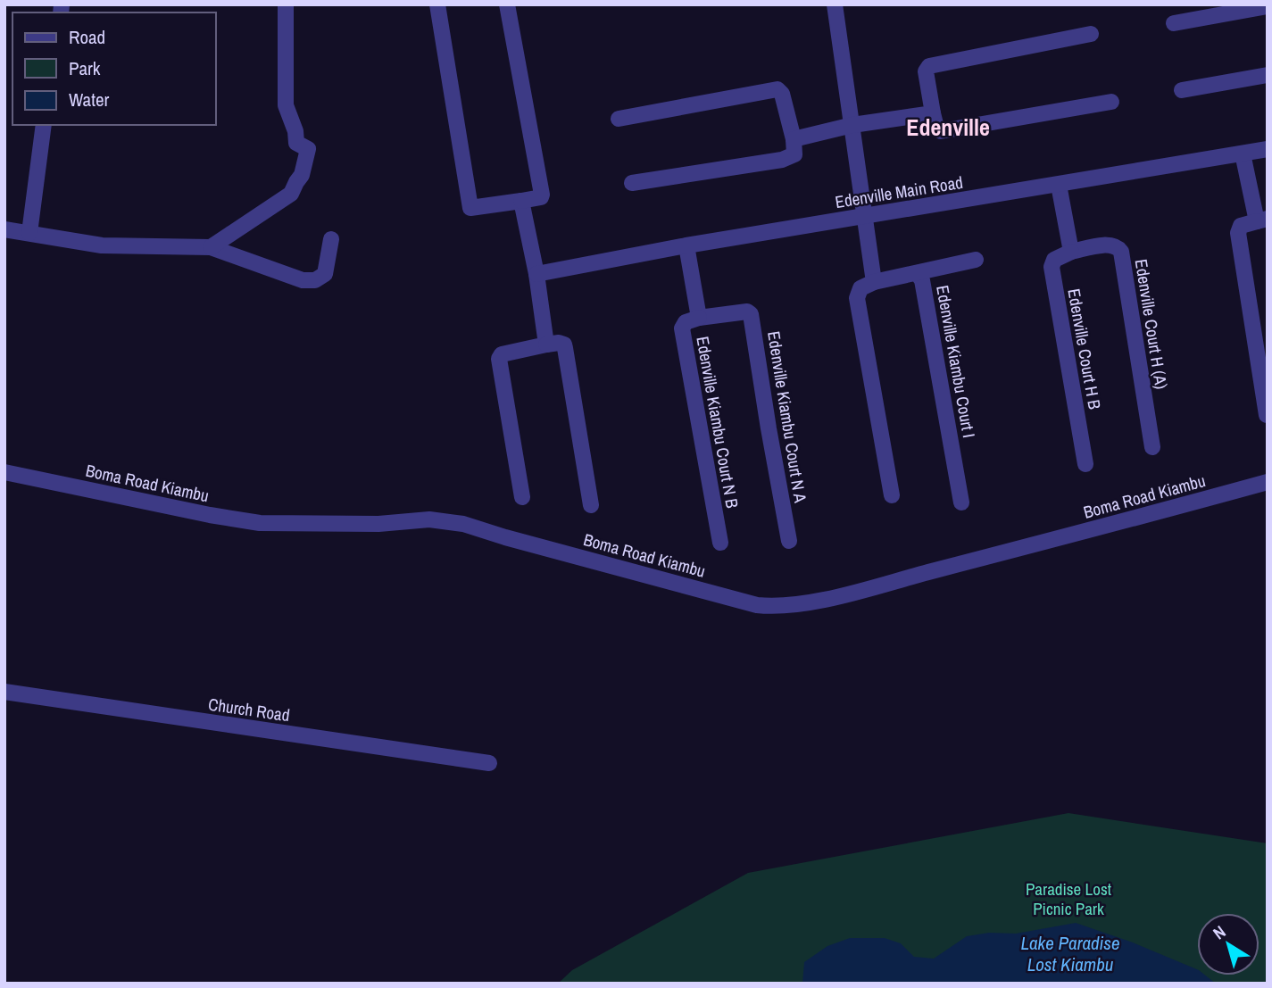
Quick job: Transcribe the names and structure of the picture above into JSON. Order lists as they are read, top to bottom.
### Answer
{
  "streets": {
    "street": [
      "Edenville Main Road",
      "Edenville Court H (A)",
      "Edenville Court H B",
      "Edenville Kiambu Court I",
      "Edenville Kiambu Court N A",
      "Edenville Kiambu Court N B",
      "Boma Road Kiambu",
      "Church Road"
    ]
  },
  "crossings": [
    ["Edenville Court H (A)", "Edenville Court H B"],
    ["Edenville Kiambu Court N A", "Edenville Kiambu Court N B"]
  ],
  "districts": ["Edenville"],
  "water": ["Lake Paradise Lost Kiambu"],
  "parks": ["Paradise Lost Picnic Park"],
  "legend": ["Road", "Park", "Water"],
  "north": "top left"
}
